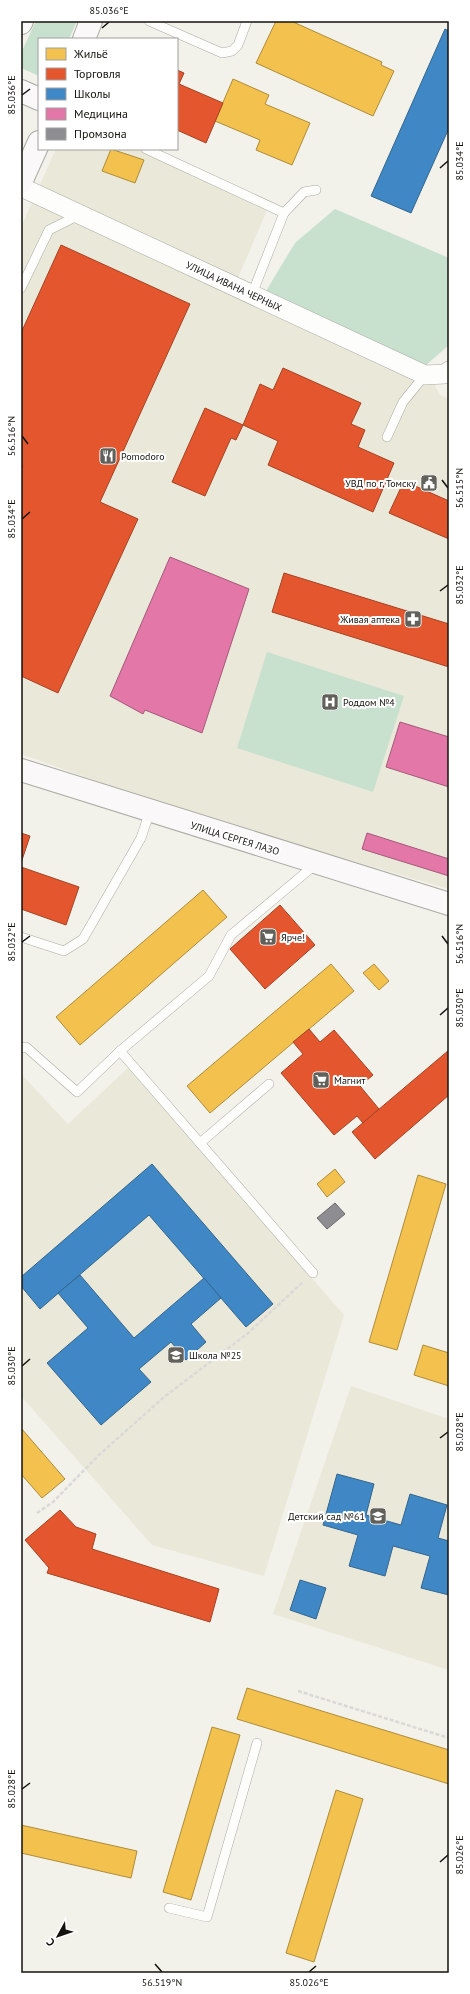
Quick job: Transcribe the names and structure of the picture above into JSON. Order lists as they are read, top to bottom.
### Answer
{
  "streets": {
    "street": ["УЛИЦА ИВАНА ЧЕРНЫХ", "УЛИЦА СЕРГЕЯ ЛАЗО"]
  },
  "places": {
    "restaurant": ["Pomodoro"],
    "public building": ["УВД по г. Томску"],
    "pharmacy": ["Живая аптека"],
    "hospital": ["Роддом №4"],
    "supermarket": ["Ярче!", "Магнит"],
    "school or university": ["Школа №25", "Детский сад №61"]
  },
  "legend": [
    "Жильё",
    "Торговля",
    "Школы",
    "Медицина",
    "Промзона"
  ],
  "north": "bottom left",
  "coordinates": [
    "85.036°E",
    "85.034°E",
    "56.516°N",
    "56.515°N",
    "85.032°E",
    "85.030°E",
    "85.028°E",
    "85.026°E",
    "56.519°N"
  ]
}
